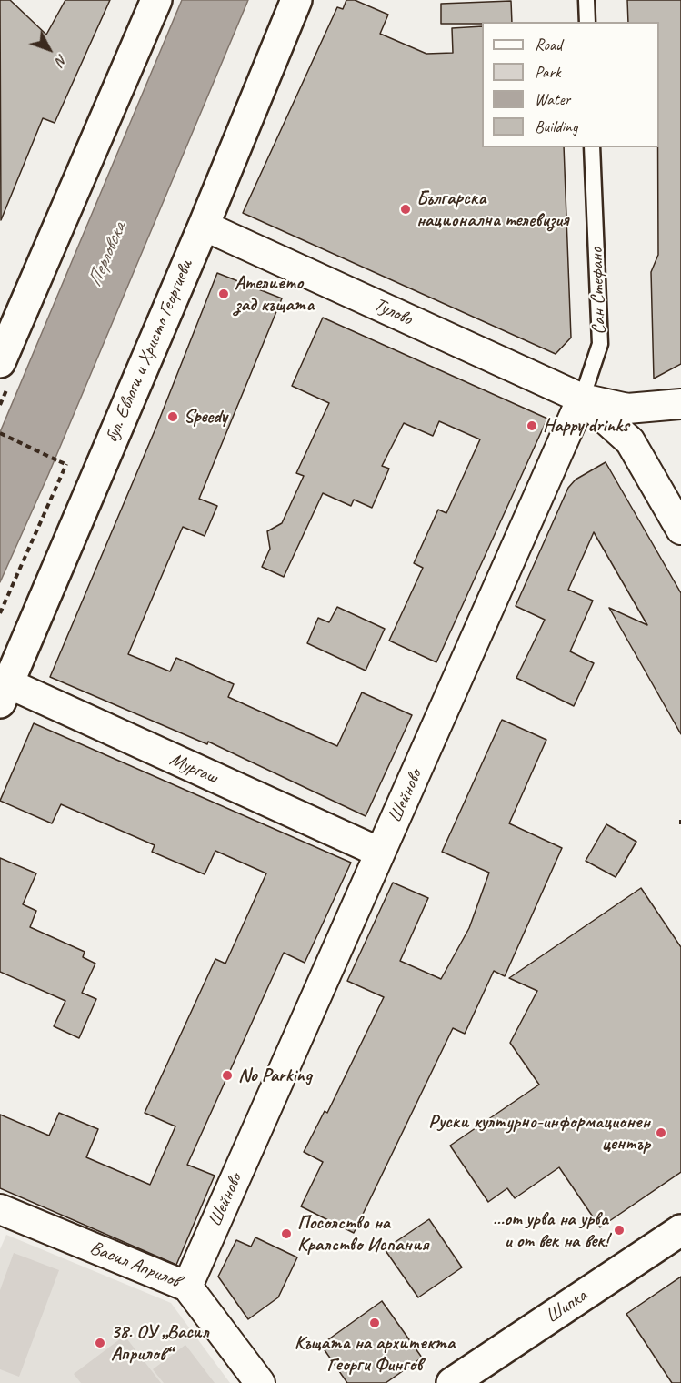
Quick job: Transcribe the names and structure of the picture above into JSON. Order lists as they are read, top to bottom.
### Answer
{
  "streets": {
    "main road": ["бул. Евлоги и Христо Георгиеви", "Шипка"],
    "street": [
      "Тулово",
      "Мургаш",
      "Шейново",
      "Васил Априлов"
    ],
    "lane": ["Сан Стефано"]
  },
  "crossings": [
    ["Сан Стефано", "Тулово"],
    ["Сан Стефано", "Шейново"],
    ["Тулово", "бул. Евлоги и Христо Георгиеви"],
    ["Тулово", "Шейново"],
    ["бул. Евлоги и Христо Георгиеви", "Мургаш"],
    ["Мургаш", "Шейново"],
    ["Шейново", "Васил Априлов"]
  ],
  "water": ["Перловска"],
  "places": [
    "Българска национална телевизия",
    "Ателието зад къщата",
    "Speedy",
    "Happy drinks",
    "No Parking",
    "Руски културно-информационен център",
    "...от урва на урва и от век на век!",
    "Посолство на Кралство Испания",
    "Къщата на архитекта Георги Фингов",
    "38. ОУ „Васил Априлов“"
  ],
  "legend": [
    "Road",
    "Park",
    "Water",
    "Building"
  ],
  "north": "bottom right"
}
